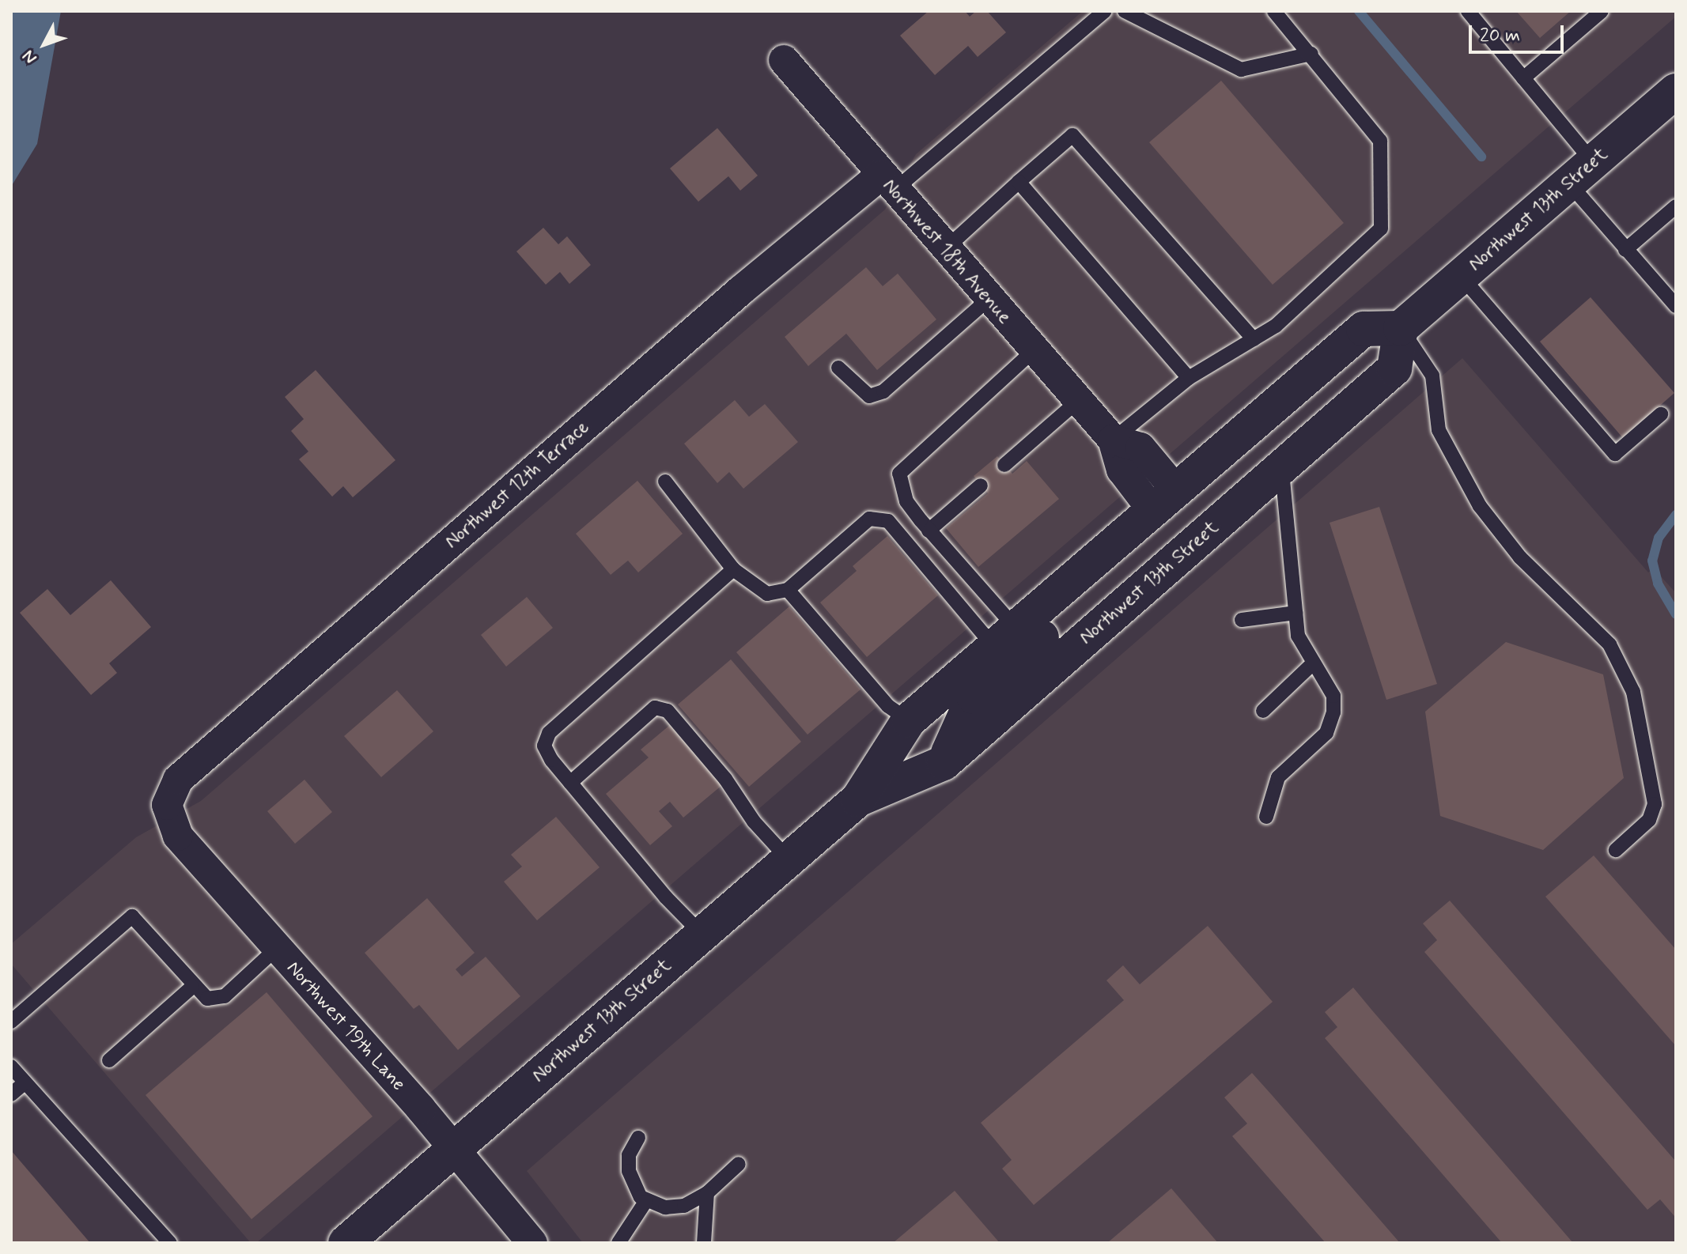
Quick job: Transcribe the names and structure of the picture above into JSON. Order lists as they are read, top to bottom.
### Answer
{
  "streets": {
    "main road": ["Northwest 13th Street"],
    "street": ["Northwest 18th Avenue", "Northwest 12th Terrace", "Northwest 19th Lane"]
  },
  "crossings": [
    ["Northwest 13th Street", "Northwest 19th Lane"],
    ["Northwest 18th Avenue", "Northwest 12th Terrace"],
    ["Northwest 12th Terrace", "Northwest 19th Lane"]
  ],
  "scale_bar": "20 m",
  "north": "bottom left"
}
